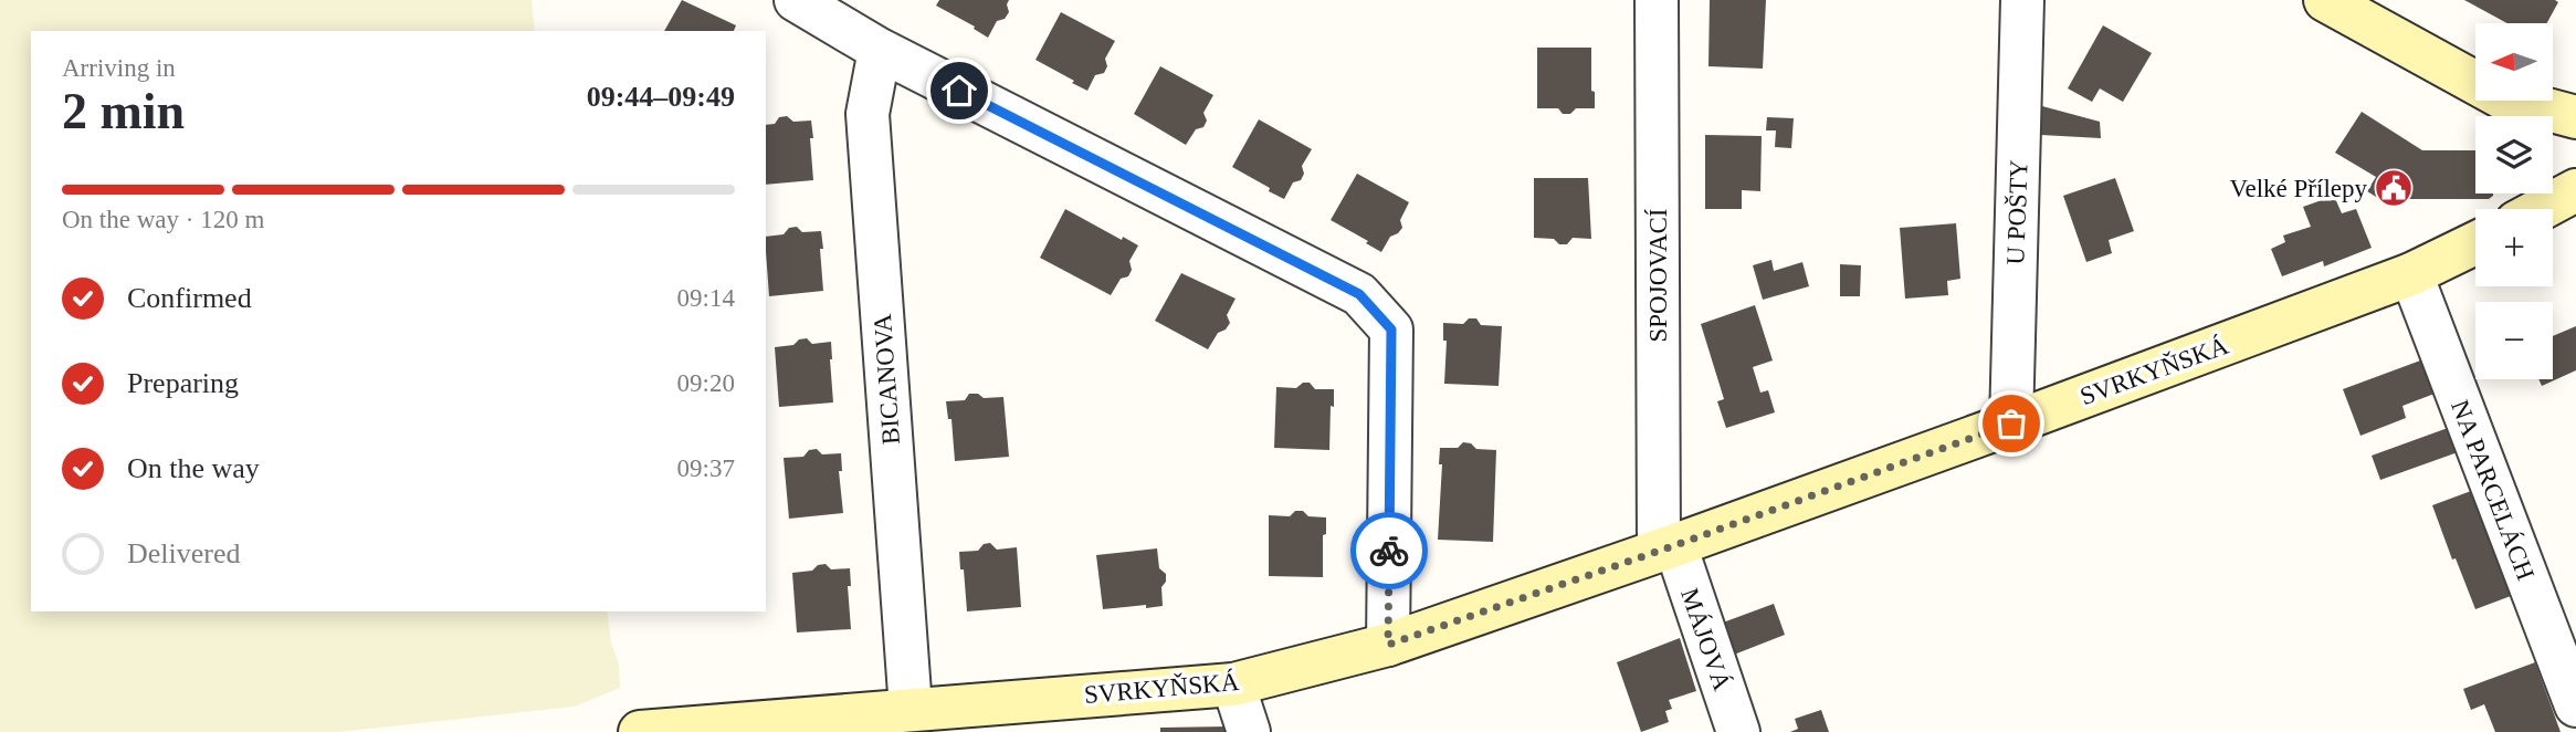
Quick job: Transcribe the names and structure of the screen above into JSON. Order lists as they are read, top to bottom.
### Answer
{
  "streets": {
    "street": [
      "U POŠTY",
      "SPOJOVACÍ",
      "SVRKYŇSKÁ",
      "BICANOVA",
      "NA PARCELÁCH",
      "MÁJOVÁ"
    ]
  },
  "crossings": [
    ["U POŠTY", "SVRKYŇSKÁ"],
    ["SPOJOVACÍ", "SVRKYŇSKÁ"],
    ["SPOJOVACÍ", "MÁJOVÁ"],
    ["SVRKYŇSKÁ", "BICANOVA"],
    ["SVRKYŇSKÁ", "NA PARCELÁCH"],
    ["SVRKYŇSKÁ", "MÁJOVÁ"]
  ],
  "places": {
    "public building": ["Velké Přílepy"]
  },
  "north": "left",
  "page": {
    "map_buttons": ["+", "−"],
    "heading": ["2 min", "Arriving in", "09:44–09:49"],
    "bar": "On the way · 120 m",
    "list": [
      ["Confirmed", "09:14"],
      ["Preparing", "09:20"],
      ["On the way", "09:37"],
      "Delivered"
    ]
  }
}
